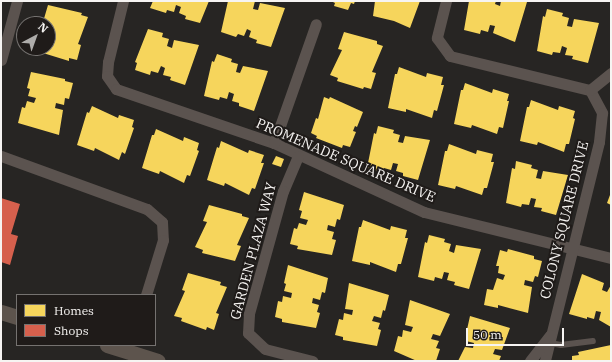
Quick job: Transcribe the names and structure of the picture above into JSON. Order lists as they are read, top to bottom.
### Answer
{
  "streets": {
    "street": ["PROMENADE SQUARE DRIVE", "COLONY SQUARE DRIVE", "GARDEN PLAZA WAY"]
  },
  "crossings": [
    ["PROMENADE SQUARE DRIVE", "COLONY SQUARE DRIVE"],
    ["PROMENADE SQUARE DRIVE", "GARDEN PLAZA WAY"]
  ],
  "legend": ["Homes", "Shops"],
  "scale_bar": "50 m",
  "north": "top right"
}
